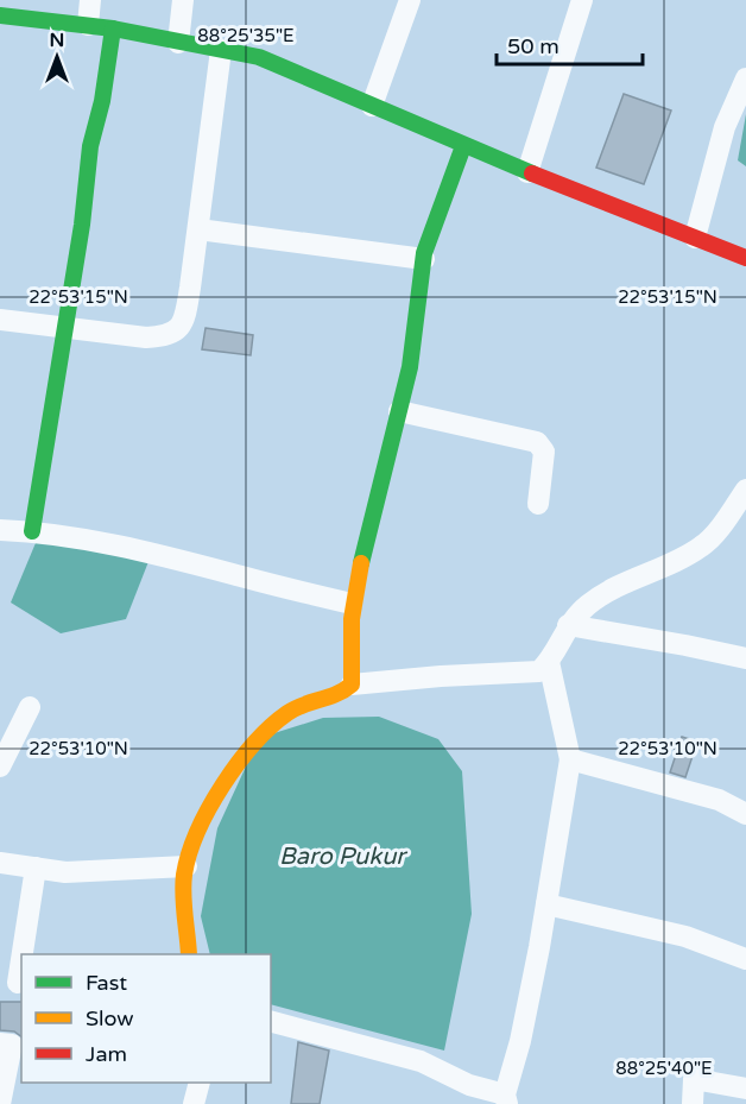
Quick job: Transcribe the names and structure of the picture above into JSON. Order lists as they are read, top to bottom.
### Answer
{
  "water": ["Baro Pukur"],
  "legend": ["Fast", "Slow", "Jam"],
  "scale_bar": "50 m",
  "north": "top",
  "coordinates": [
    "88°25'35\"E",
    "22°53'15\"N",
    "22°53'10\"N",
    "88°25'40\"E"
  ]
}
